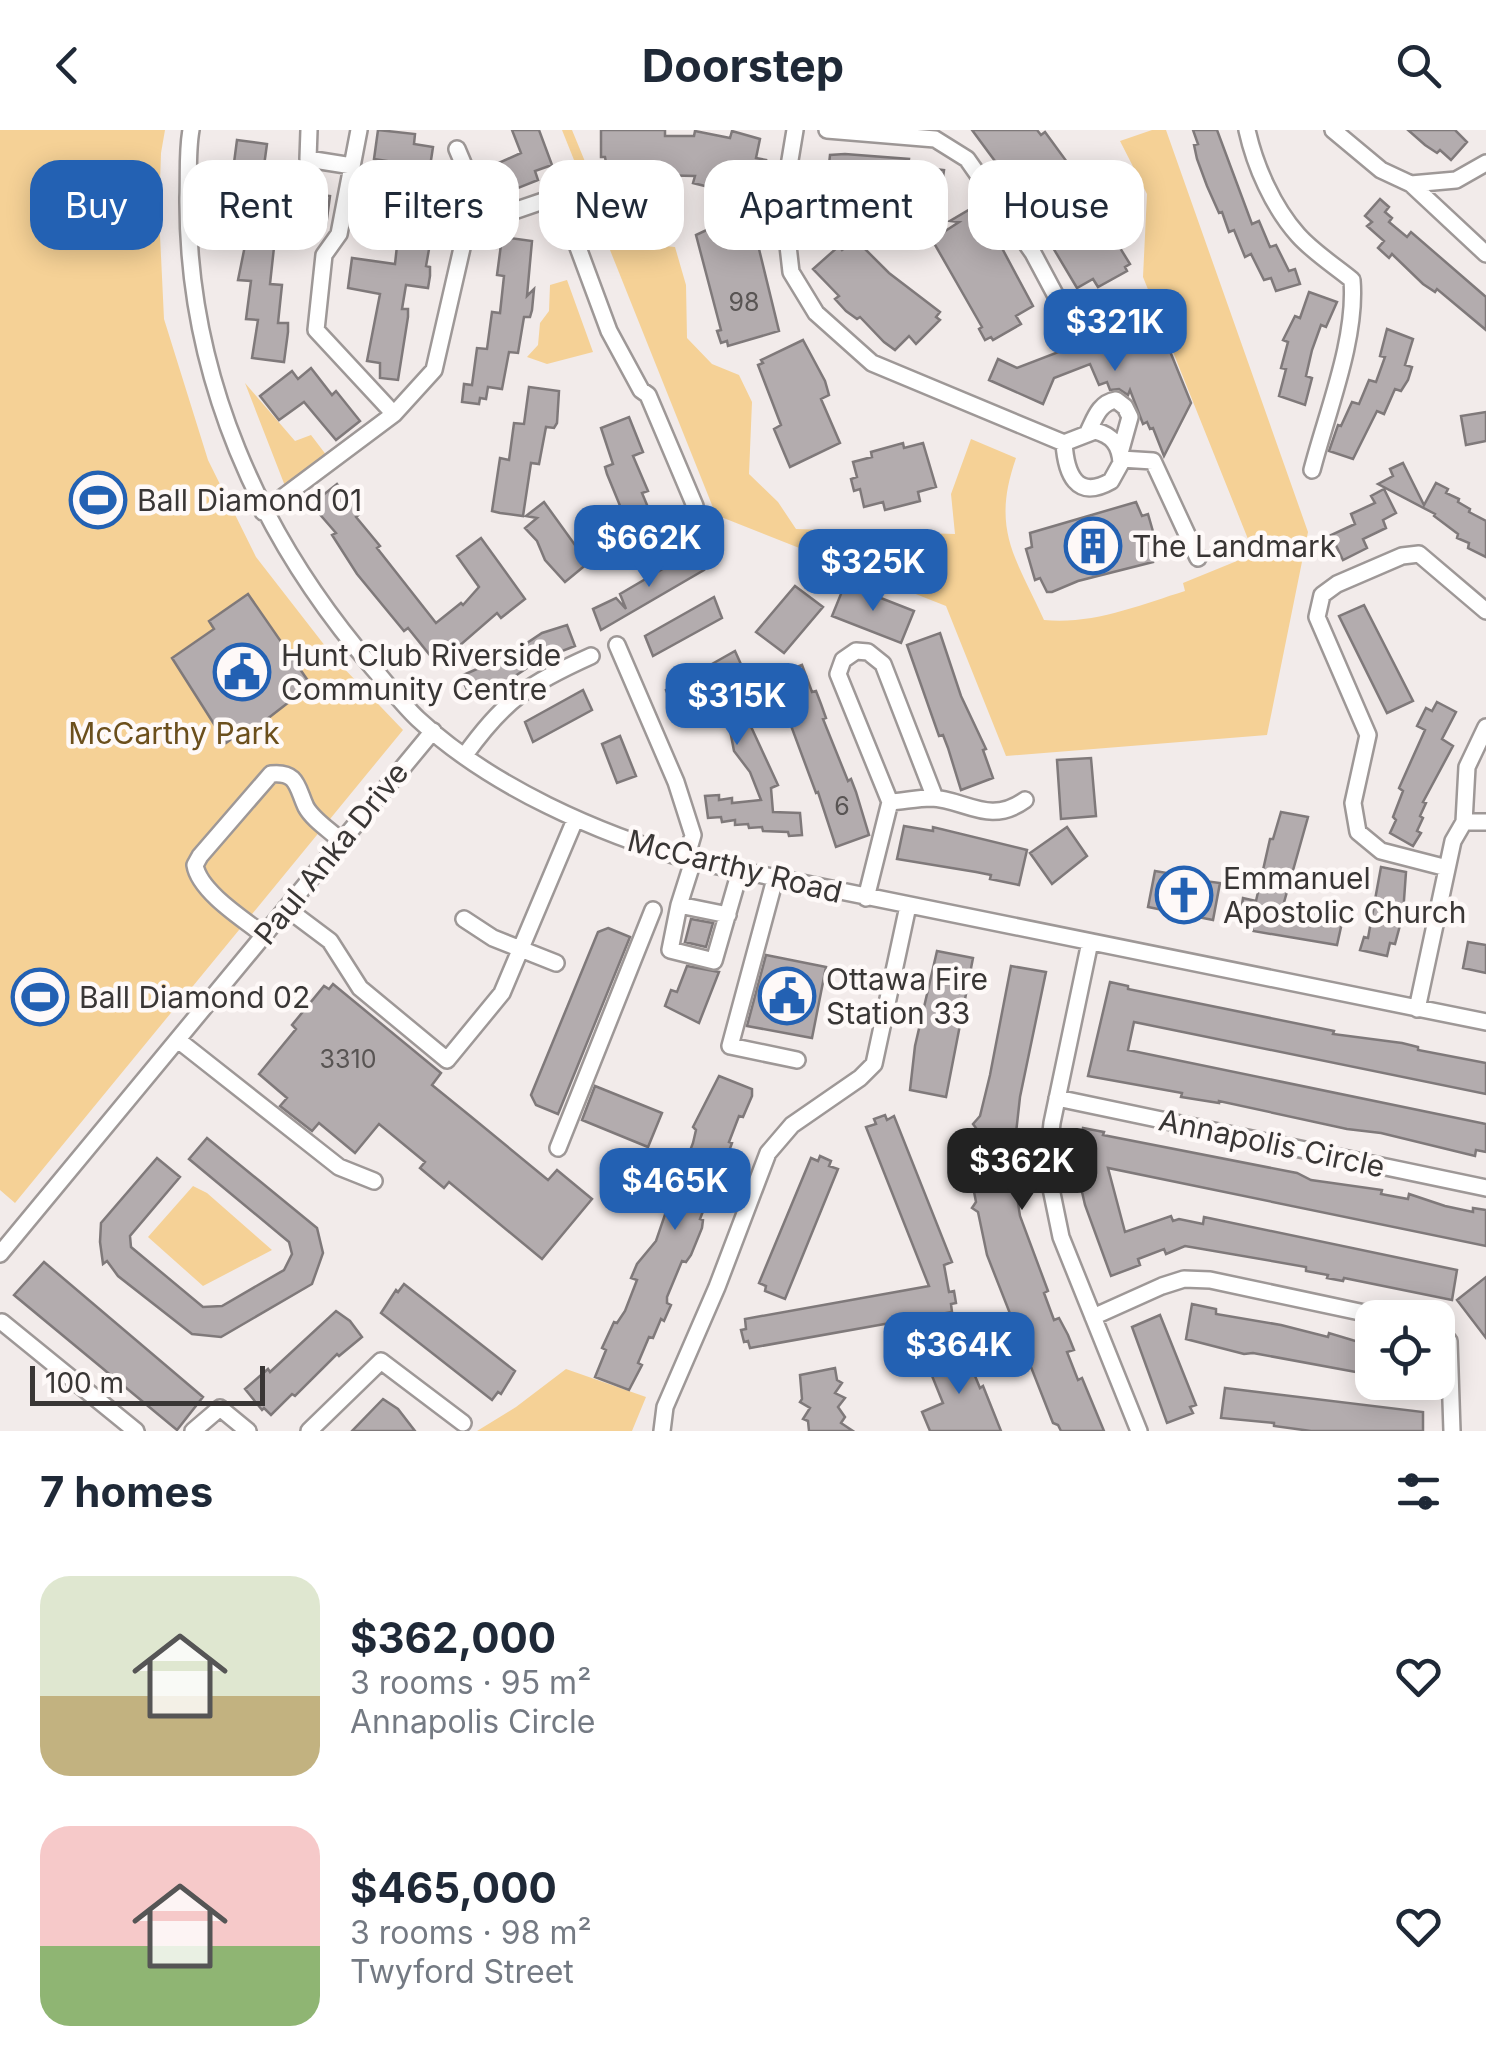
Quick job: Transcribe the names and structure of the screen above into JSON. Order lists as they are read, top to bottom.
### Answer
{
  "streets": {
    "street": ["Paul Anka Drive", "McCarthy Road", "Annapolis Circle"]
  },
  "crossings": [
    ["Paul Anka Drive", "McCarthy Road"]
  ],
  "parks": ["McCarthy Park"],
  "places": {
    "sports": ["Ball Diamond 01", "Ball Diamond 02"],
    "building": ["The Landmark"],
    "public building": ["Hunt Club Riverside Community Centre", "Ottawa Fire Station 33"],
    "church": ["Emmanuel Apostolic Church"]
  },
  "house_numbers": ["98", "6", "3310"],
  "scale_bar": "100 m",
  "page": {
    "header": "Doorstep",
    "chip": [
      "Buy",
      "Rent",
      "Filters",
      "New",
      "Apartment",
      "House"
    ],
    "price": [
      "$321K",
      "$662K",
      "$325K",
      "$315K",
      "$362K",
      "$465K",
      "$364K"
    ],
    "scale": "100 m",
    "heading": "7 homes",
    "list": [
      {
        "name": "$362,000",
        "note": "3 rooms · 95 m² · Annapolis Circle"
      },
      {
        "name": "$465,000",
        "note": "3 rooms · 98 m² · Twyford Street"
      }
    ]
  }
}
